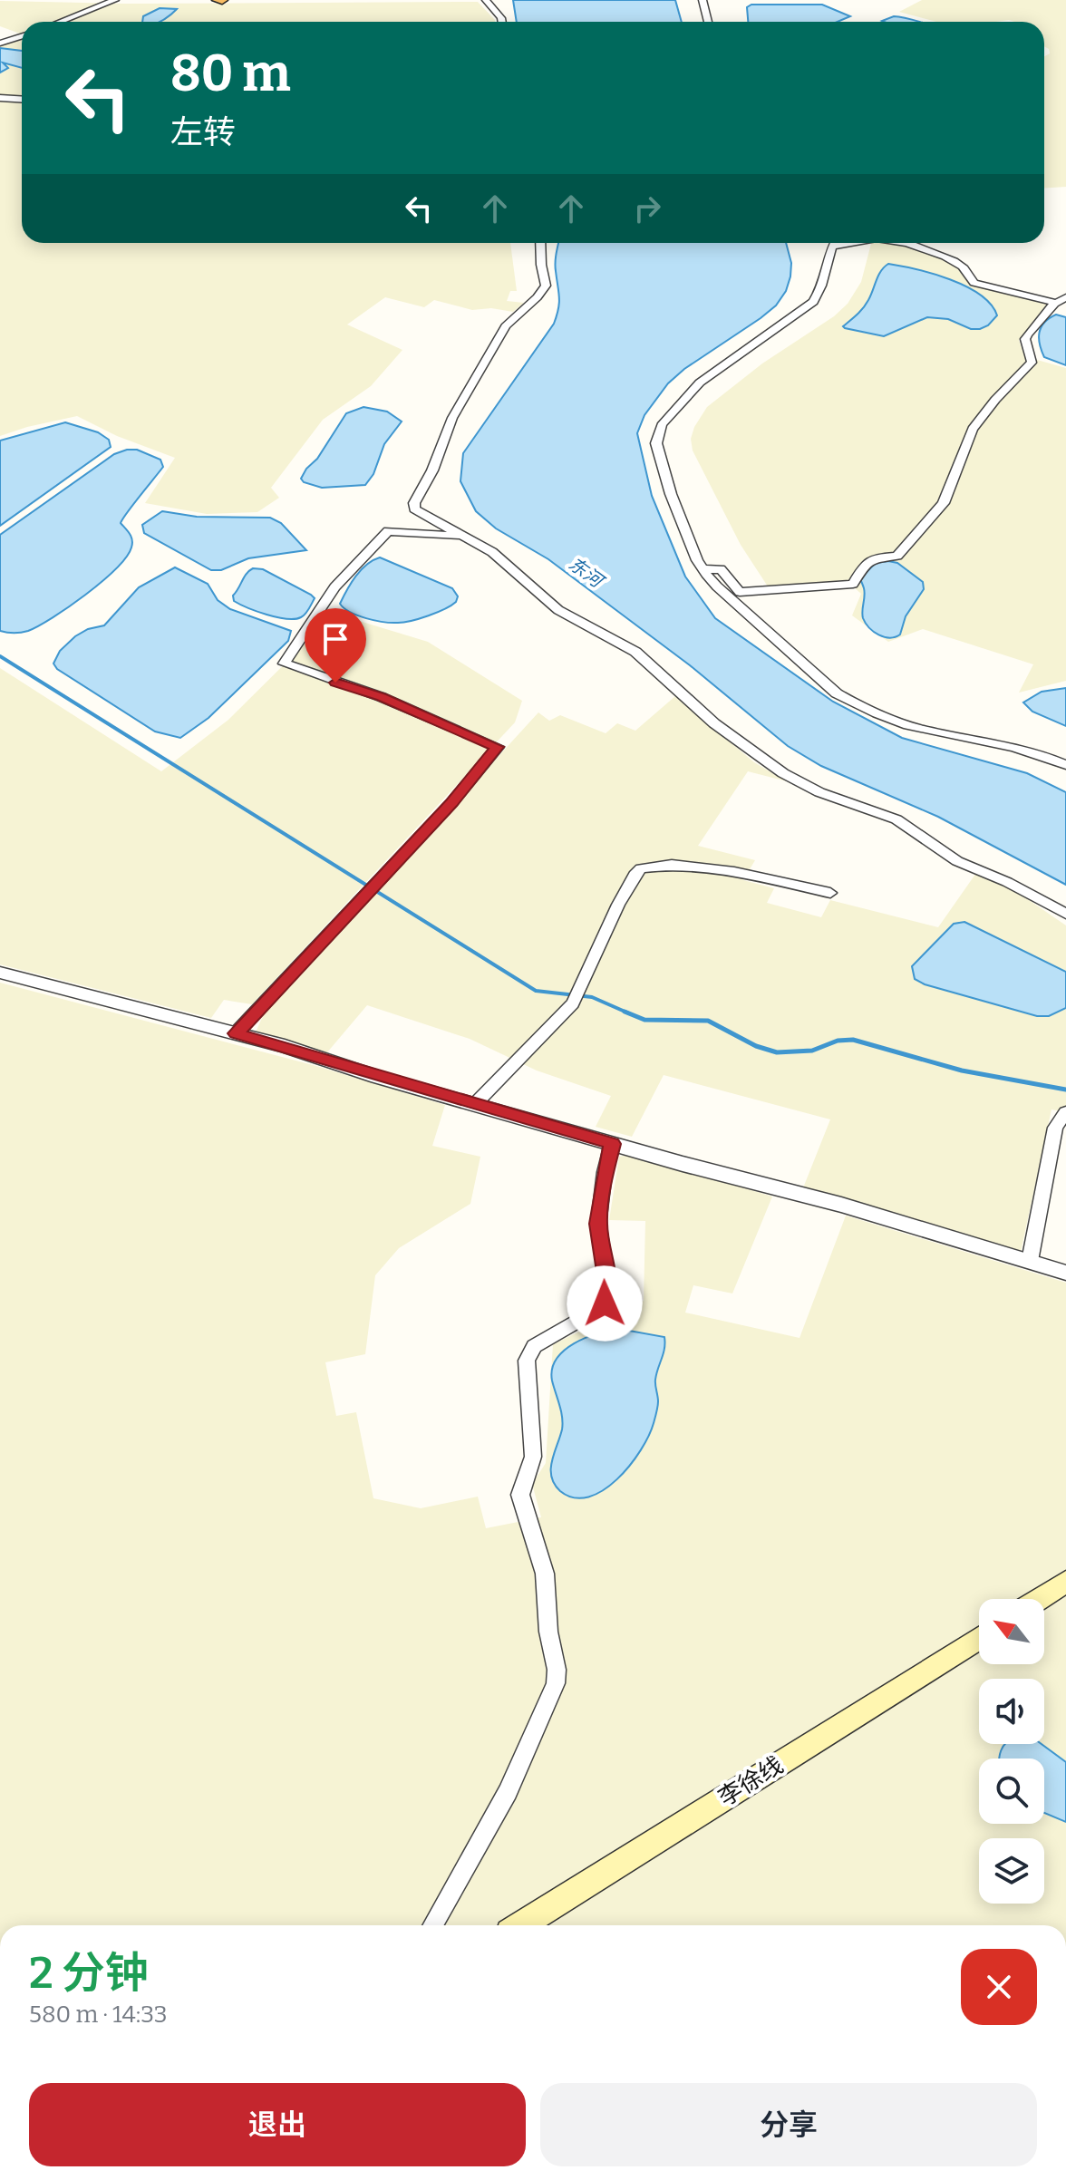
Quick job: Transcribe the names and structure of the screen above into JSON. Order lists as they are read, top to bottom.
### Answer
{
  "streets": {
    "main road": ["李徐线"]
  },
  "water": ["东河"],
  "north": "top left",
  "page": {
    "turn": ["80 m", "左转"],
    "heading": ["2 分钟", "580 m · 14:33"],
    "buttons": ["退出", "分享"]
  }
}
